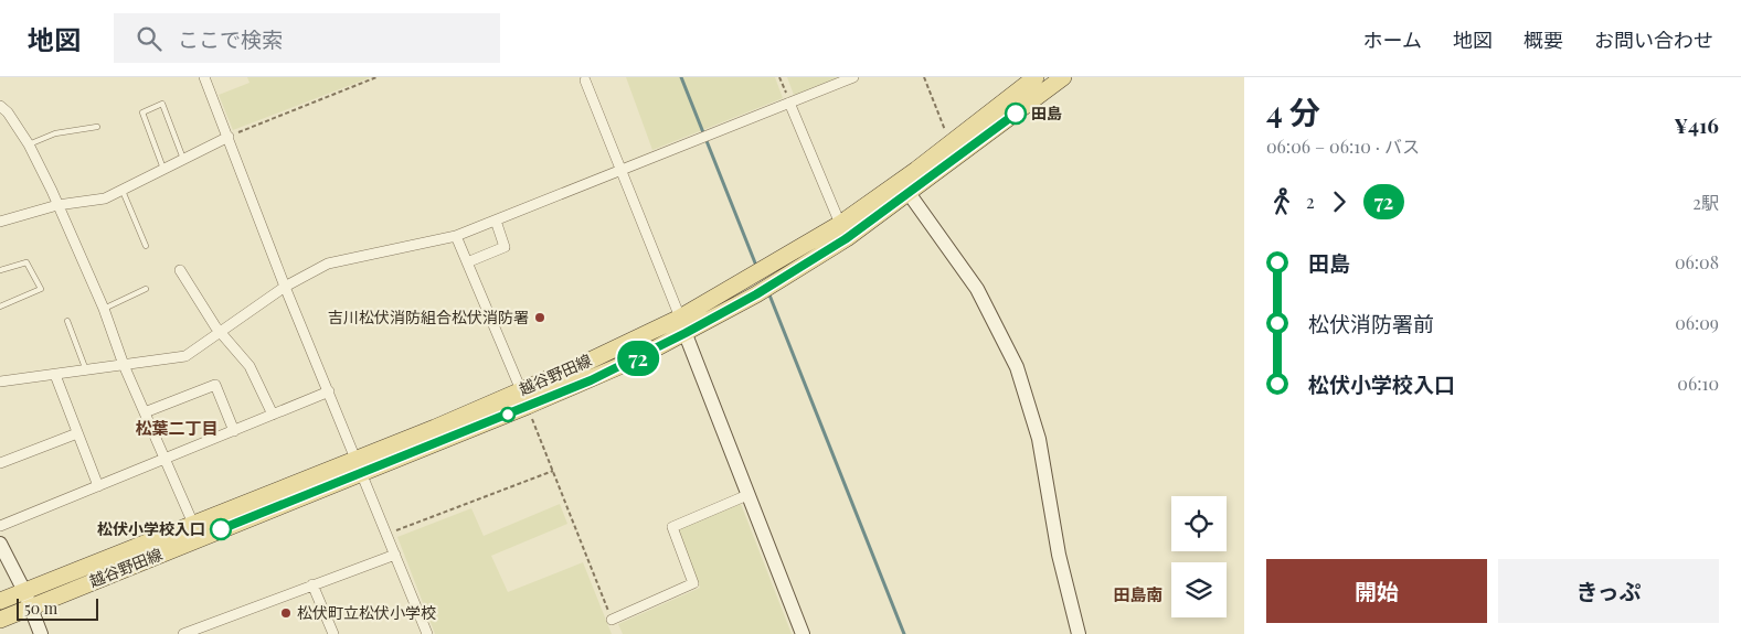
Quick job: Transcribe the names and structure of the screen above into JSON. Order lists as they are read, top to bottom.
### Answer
{
  "streets": {
    "main road": ["越谷野田線"]
  },
  "districts": ["松葉二丁目", "田島南"],
  "places": [
    "田島",
    "吉川松伏消防組合松伏消防署",
    "松伏小学校入口",
    "松伏町立松伏小学校"
  ],
  "lines": ["bus line 72"],
  "scale_bar": "50 m",
  "page": {
    "header": "地図",
    "search": "ここで検索",
    "nav": [
      "ホーム",
      "地図",
      "概要",
      "お問い合わせ"
    ],
    "on_map": "72",
    "heading": ["4 分", "06:06 – 06:10 · バス", "¥416"],
    "legs": ["2", "72", "2駅"],
    "list": [
      {
        "name": "田島",
        "value": "06:08"
      },
      {
        "name": "松伏消防署前",
        "value": "06:09"
      },
      {
        "name": "松伏小学校入口",
        "value": "06:10"
      }
    ],
    "buttons": ["開始", "きっぷ"],
    "scale": "50 m"
  }
}
